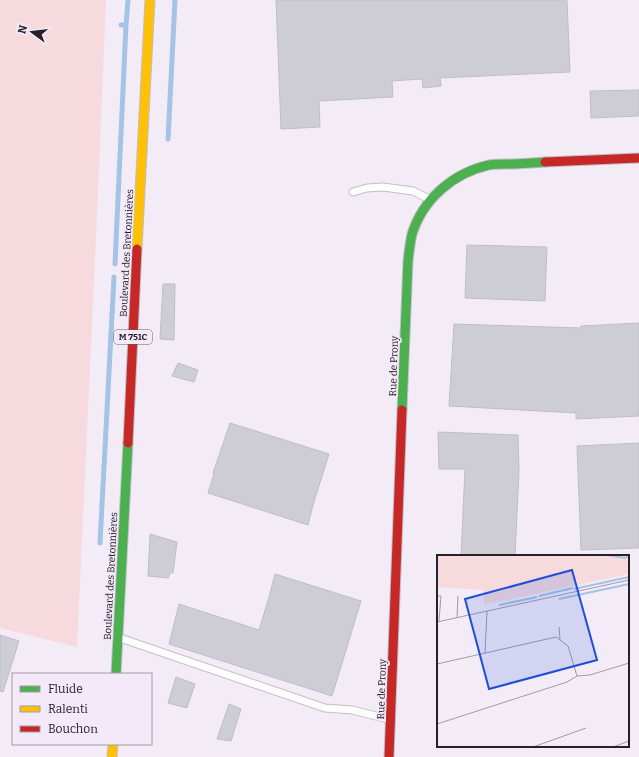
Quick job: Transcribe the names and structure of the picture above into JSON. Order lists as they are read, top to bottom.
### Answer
{
  "streets": {
    "street": ["Boulevard des Bretonnières", "M 751C", "Rue de Prony"]
  },
  "legend": ["Fluide", "Ralenti", "Bouchon"],
  "north": "left"
}
